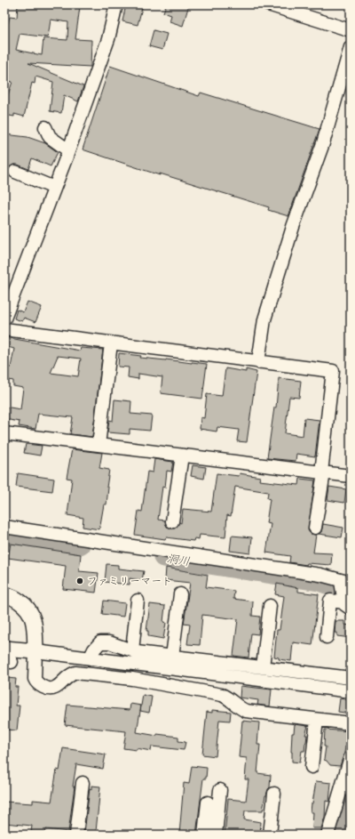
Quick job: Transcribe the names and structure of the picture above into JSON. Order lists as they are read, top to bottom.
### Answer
{
  "water": ["洞川"],
  "places": ["ファミリーマート"]
}
